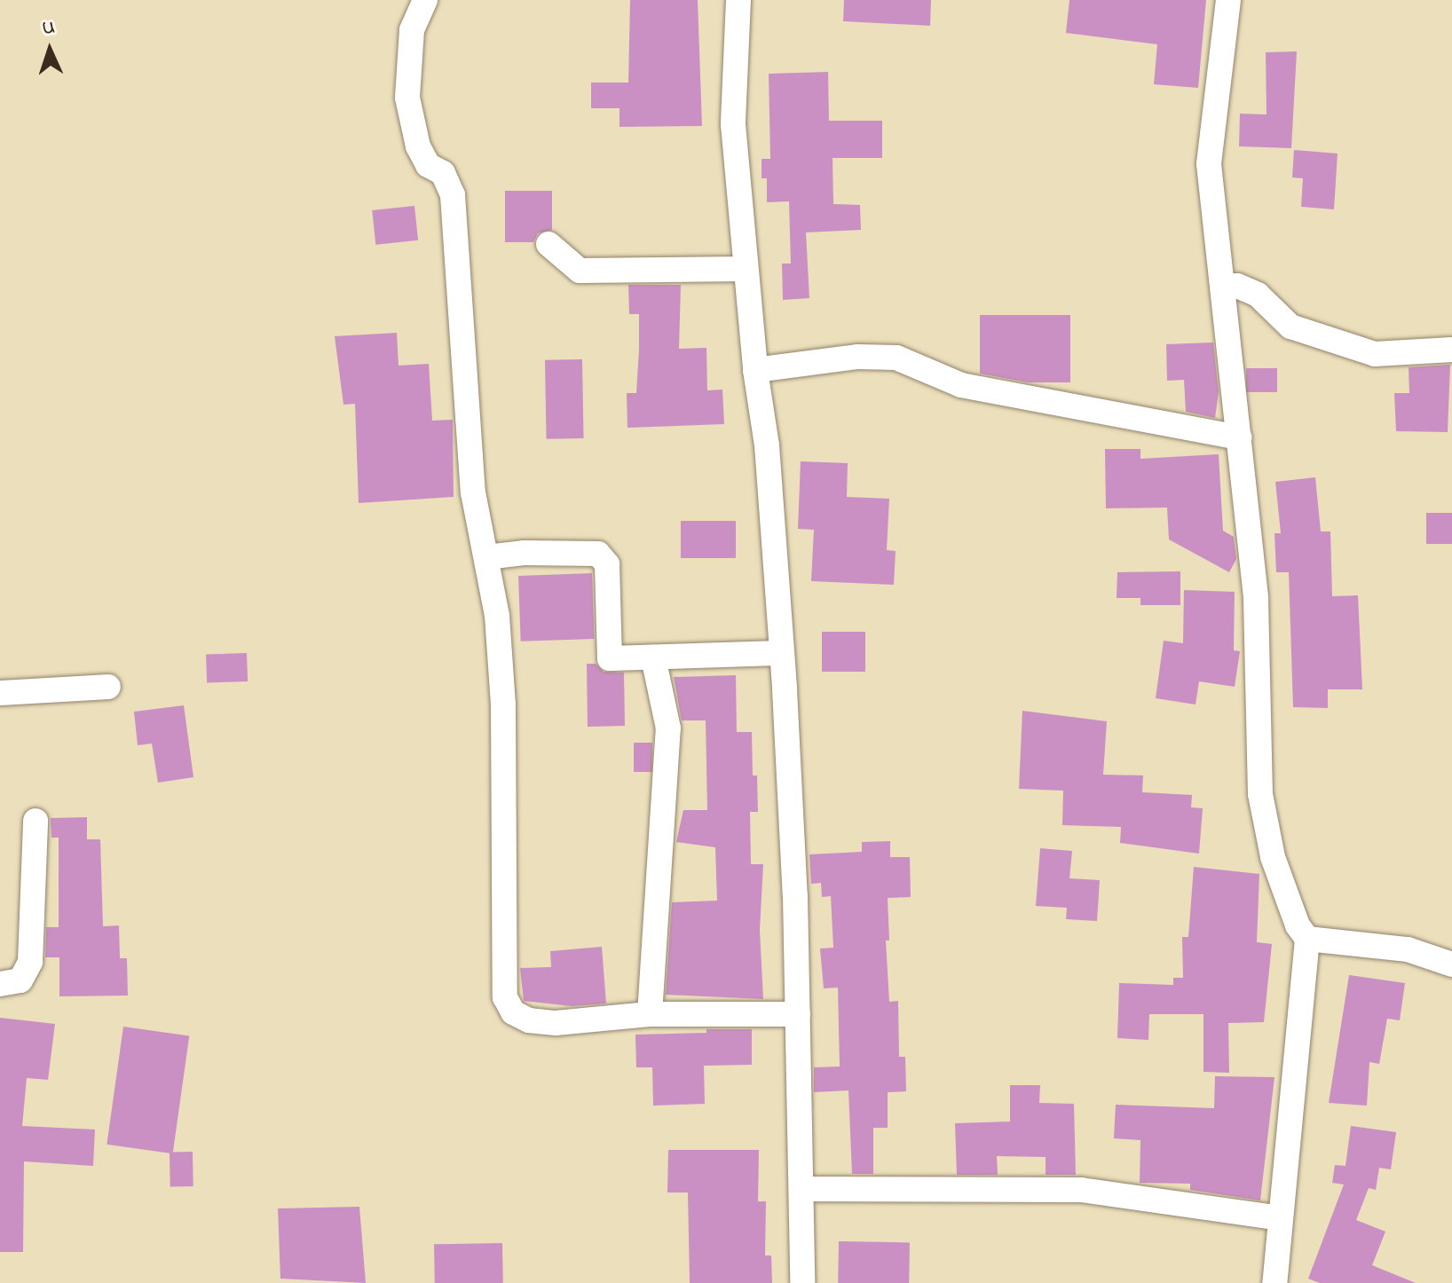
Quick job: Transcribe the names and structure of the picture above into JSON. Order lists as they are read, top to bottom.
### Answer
{
  "north": "top"
}
